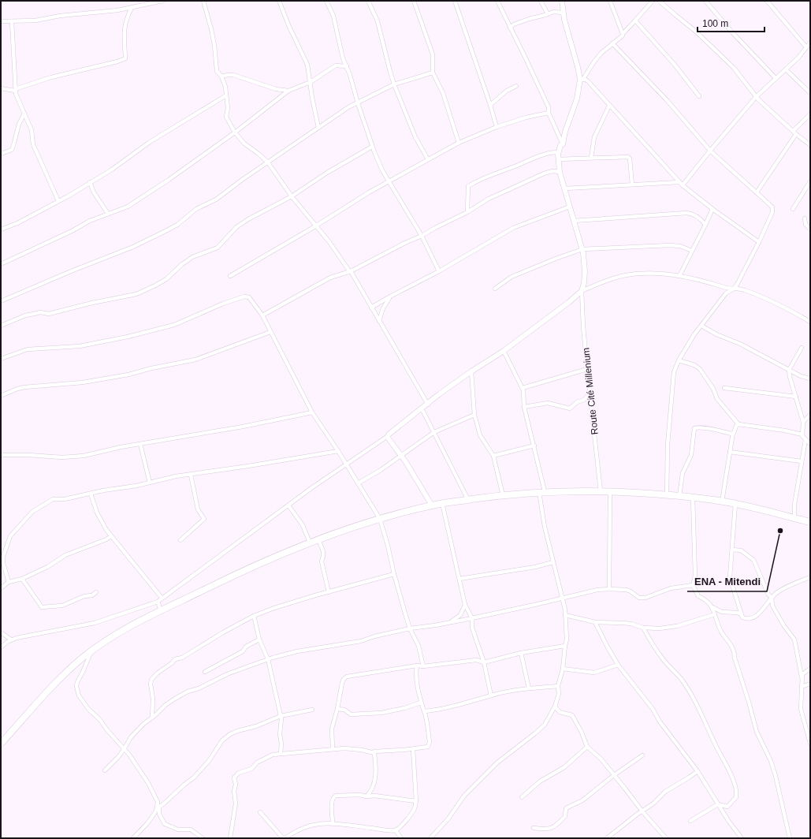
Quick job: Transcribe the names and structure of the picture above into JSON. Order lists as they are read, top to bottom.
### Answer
{
  "streets": {
    "street": ["Route Cité Millenium"]
  },
  "places": ["ENA - Mitendi"],
  "scale_bar": "100 m"
}
